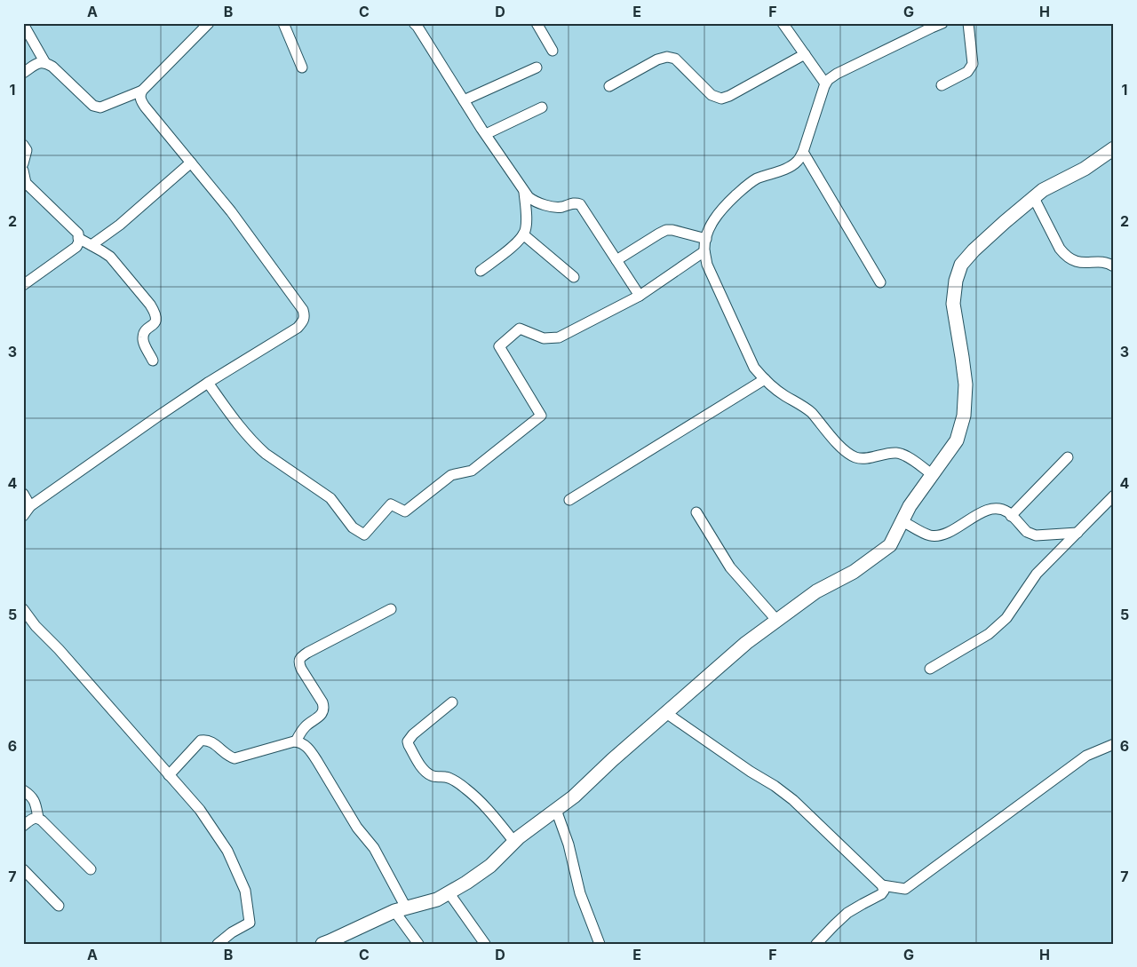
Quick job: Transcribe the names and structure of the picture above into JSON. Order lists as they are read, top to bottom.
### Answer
{
  "grid": {
    "columns": [
      "A",
      "B",
      "C",
      "D",
      "E",
      "F",
      "G",
      "H"
    ],
    "rows": [
      "1",
      "2",
      "3",
      "4",
      "5",
      "6",
      "7"
    ]
  }
}
